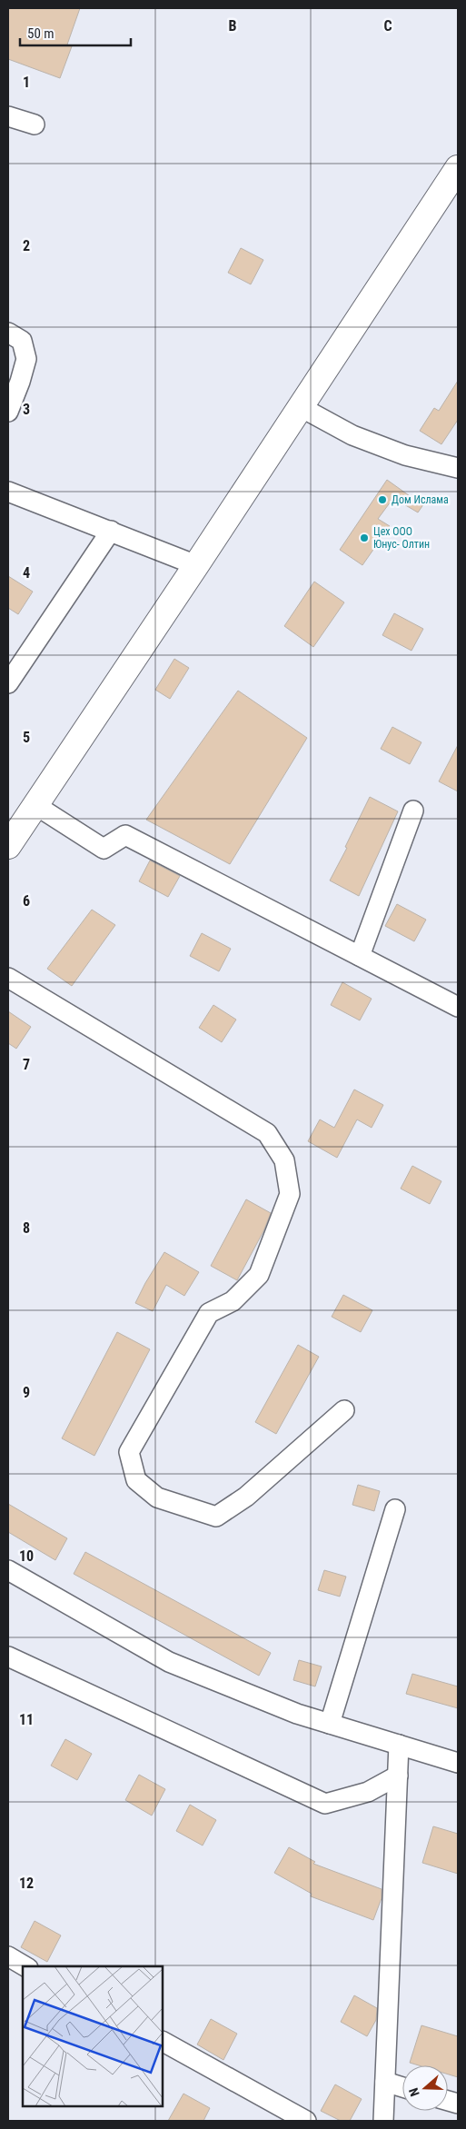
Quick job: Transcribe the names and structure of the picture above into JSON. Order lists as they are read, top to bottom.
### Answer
{
  "places": ["Дом Ислама", "Цех ООО Юнус- Олтин"],
  "scale_bar": "50 m",
  "north": "left",
  "grid": {
    "columns": ["B", "C"],
    "rows": [
      "1",
      "2",
      "3",
      "4",
      "5",
      "6",
      "7",
      "8",
      "9",
      "10",
      "11",
      "12"
    ]
  }
}
